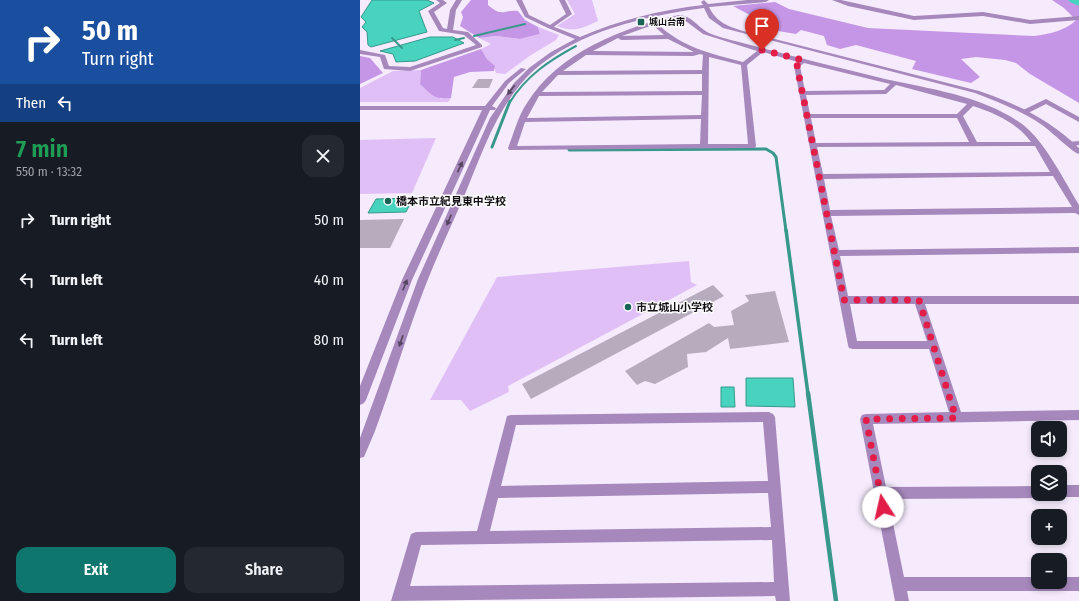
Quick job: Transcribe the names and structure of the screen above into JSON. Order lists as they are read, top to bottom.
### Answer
{
  "places": {
    "transit": ["城山台南"],
    "other": ["橋本市立紀見東中学校", "市立城山小学校"]
  },
  "page": {
    "turn": ["50 m", "Turn right"],
    "then": "Then",
    "heading": ["7 min", "550 m · 13:32"],
    "list": [
      {
        "name": "Turn right",
        "value": "50 m"
      },
      {
        "name": "Turn left",
        "value": "40 m"
      },
      {
        "name": "Turn left",
        "value": "80 m"
      }
    ],
    "map_buttons": ["+", "−"],
    "buttons": ["Exit", "Share"]
  }
}
